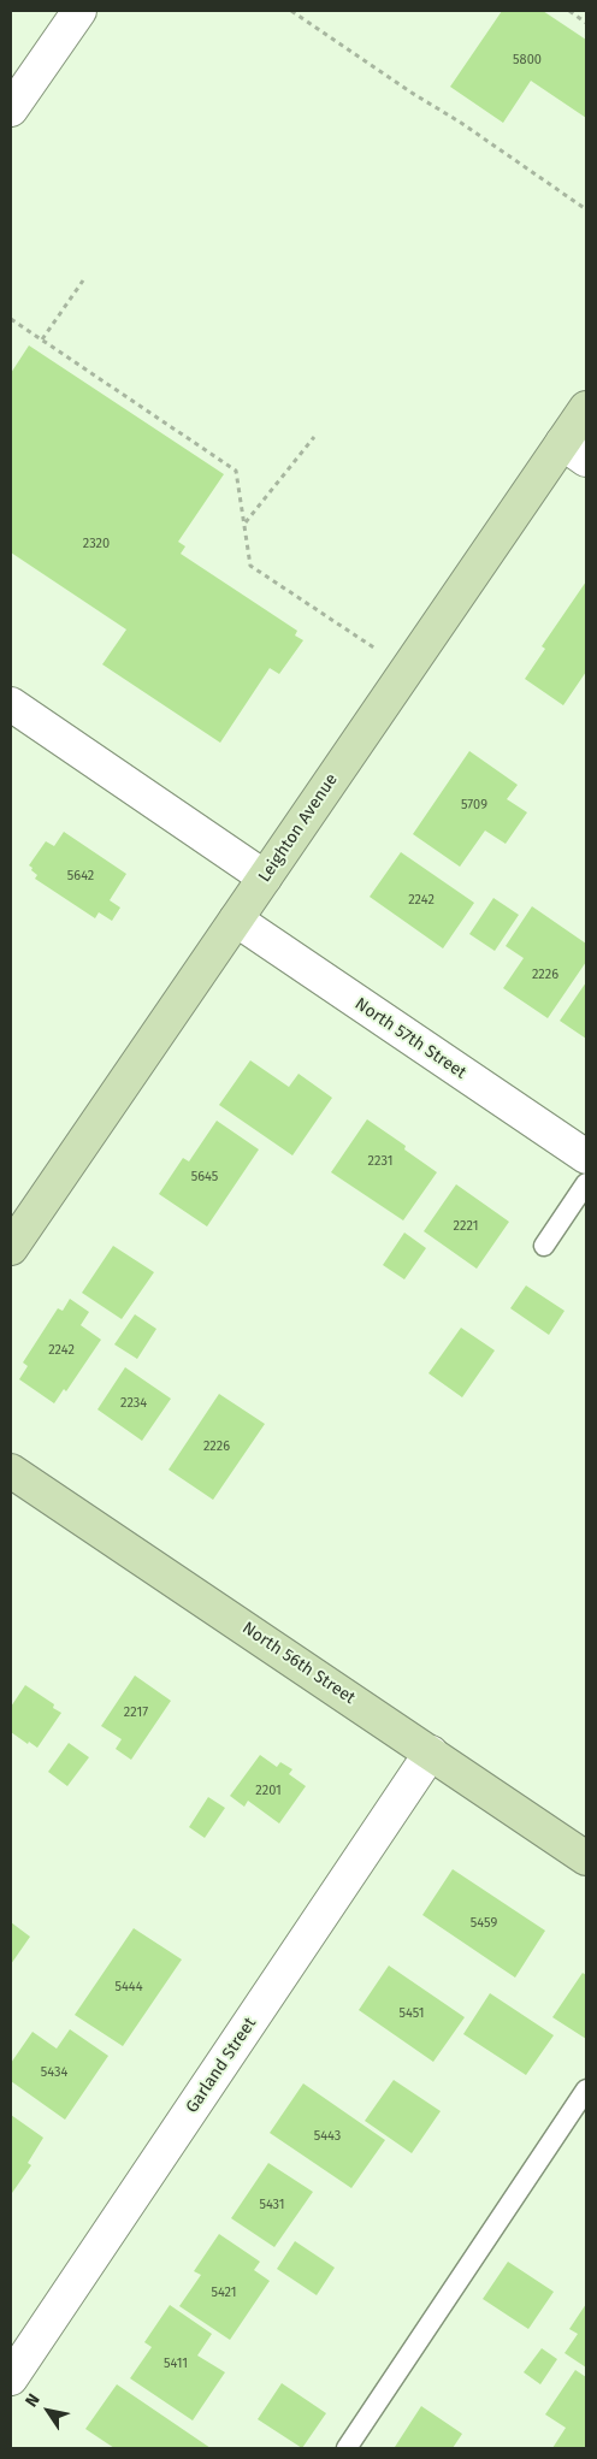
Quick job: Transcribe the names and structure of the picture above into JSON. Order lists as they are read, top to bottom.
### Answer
{
  "streets": {
    "street": [
      "Leighton Avenue",
      "North 57th Street",
      "North 56th Street",
      "Garland Street"
    ]
  },
  "crossings": [
    ["Leighton Avenue", "North 57th Street"],
    ["North 56th Street", "Garland Street"]
  ],
  "house_numbers": [
    "5800",
    "2320",
    "5709",
    "5642",
    "2242",
    "2226",
    "2231",
    "5645",
    "2221",
    "2242",
    "2234",
    "2226",
    "2217",
    "2201",
    "5459",
    "5444",
    "5451",
    "5434",
    "5443",
    "5431",
    "5421",
    "5411"
  ],
  "north": "top left"
}
